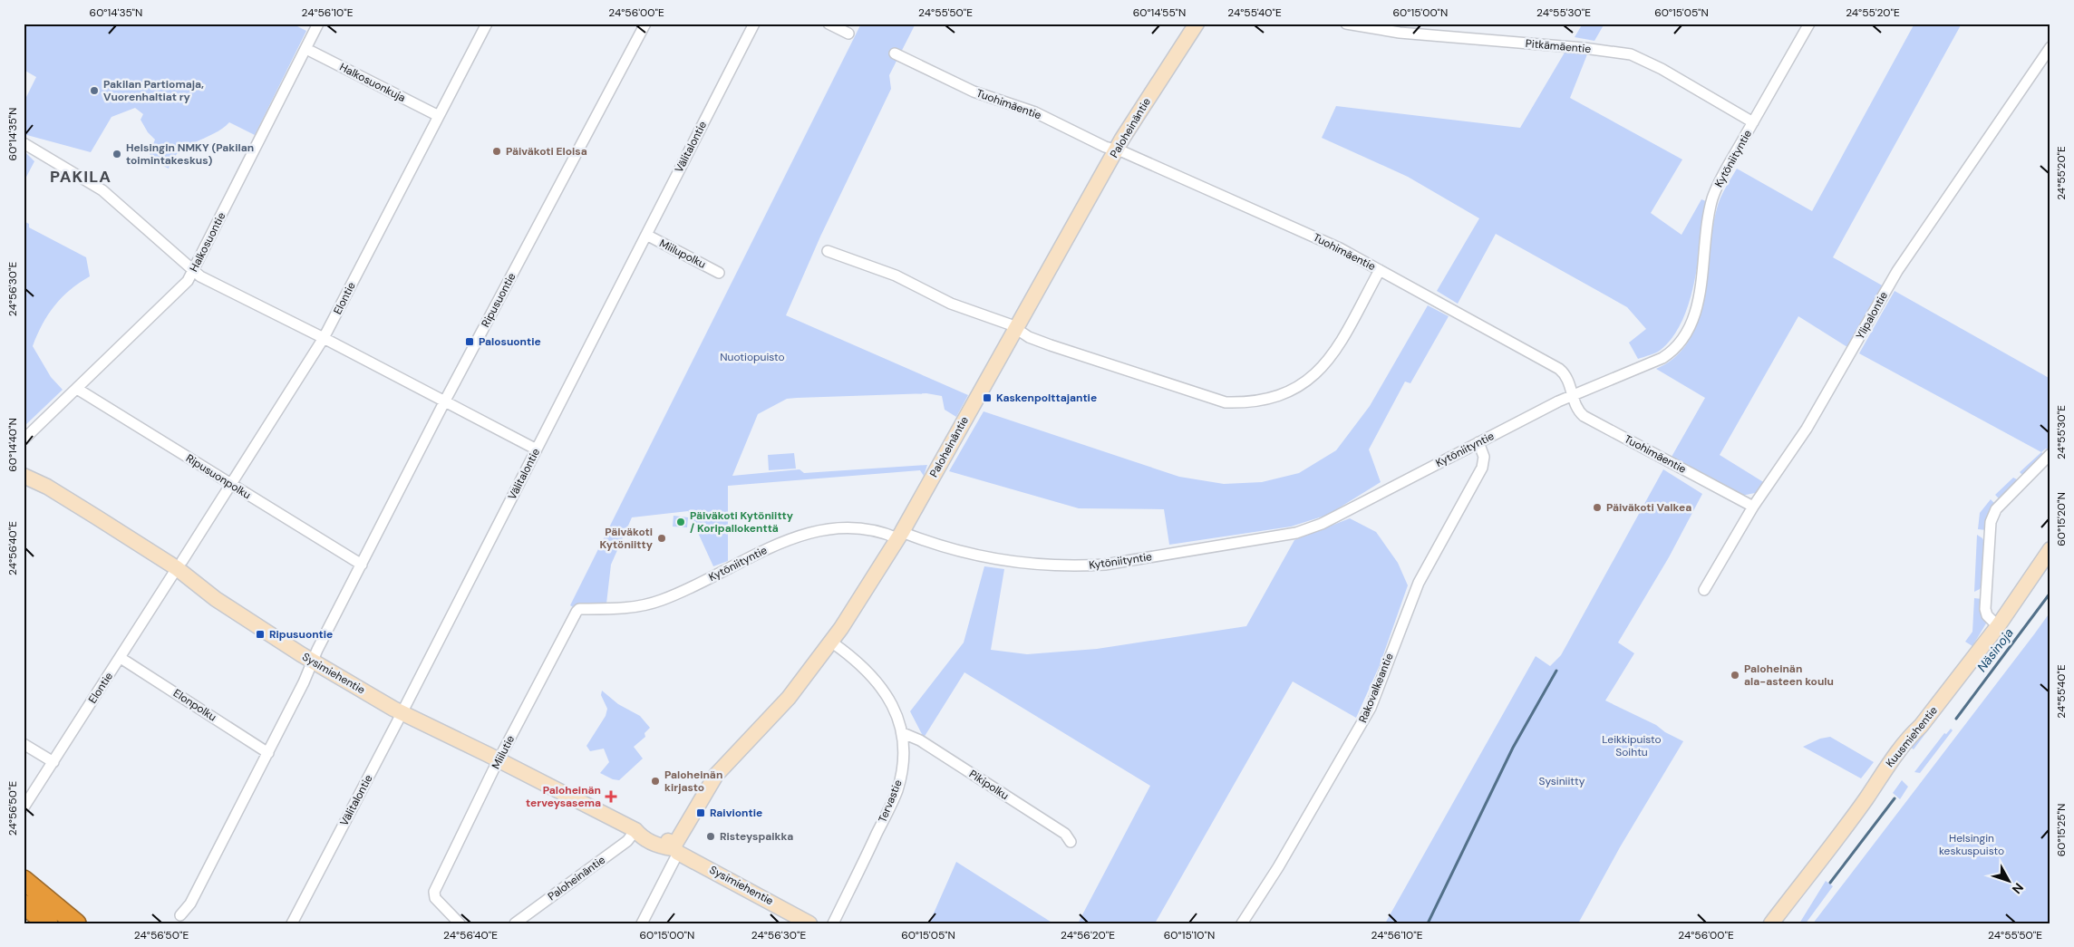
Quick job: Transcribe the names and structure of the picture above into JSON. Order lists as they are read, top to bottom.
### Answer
{
  "streets": {
    "street": [
      "Pitkämäentie",
      "Halkosuonkuja",
      "Tuohimäentie",
      "Paloheinäntie",
      "Välitalontie",
      "Kytöniityntie",
      "Halkosuontie",
      "Miilupolku",
      "Elontie",
      "Ripusuontie",
      "Ylipalontie",
      "Ripusuonpolku",
      "Sysimiehentie",
      "Rakovalkeantie",
      "Elonpolku",
      "Kuusmiehentie",
      "Miilutie",
      "Pikipolku",
      "Tervastie"
    ]
  },
  "crossings": [
    ["Pitkämäentie", "Kytöniityntie"],
    ["Halkosuonkuja", "Halkosuontie"],
    ["Halkosuonkuja", "Elontie"],
    ["Tuohimäentie", "Paloheinäntie"],
    ["Tuohimäentie", "Kytöniityntie"],
    ["Tuohimäentie", "Ylipalontie"],
    ["Paloheinäntie", "Kytöniityntie"],
    ["Paloheinäntie", "Sysimiehentie"],
    ["Paloheinäntie", "Tervastie"],
    ["Välitalontie", "Miilupolku"],
    ["Välitalontie", "Sysimiehentie"],
    ["Kytöniityntie", "Rakovalkeantie"],
    ["Kytöniityntie", "Miilutie"],
    ["Halkosuontie", "Ripusuonpolku"],
    ["Elontie", "Ripusuonpolku"],
    ["Elontie", "Sysimiehentie"],
    ["Elontie", "Elonpolku"],
    ["Ripusuontie", "Ripusuonpolku"],
    ["Ripusuontie", "Sysimiehentie"],
    ["Ripusuontie", "Elonpolku"],
    ["Sysimiehentie", "Miilutie"],
    ["Pikipolku", "Tervastie"]
  ],
  "districts": ["PAKILA"],
  "water": ["Näsinoja"],
  "parks": [
    "Nuotiopuisto",
    "Leikkipuisto Soihtu",
    "Sysiniitty",
    "Helsingin keskuspuisto"
  ],
  "places": {
    "other": [
      "Pakilan Partiomaja, Vuorenhaltiat ry",
      "Päiväkoti Eloisa",
      "Helsingin NMKY (Pakilan toimintakeskus)",
      "Päiväkoti Valkea",
      "Päiväkoti Kytöniitty / Koripallokenttä",
      "Päiväkoti Kytöniitty",
      "Paloheinän ala-asteen koulu",
      "Paloheinän kirjasto",
      "Risteyspaikka"
    ],
    "transit": [
      "Palosuontie",
      "Kaskenpolttajantie",
      "Ripusuontie",
      "Raiviontie"
    ],
    "health": ["Paloheinän terveysasema"]
  },
  "north": "bottom right",
  "coordinates": [
    "60°14'35\"N",
    "24°56'10\"E",
    "24°56'00\"E",
    "24°55'50\"E",
    "60°14'55\"N",
    "24°55'40\"E",
    "60°15'00\"N",
    "24°55'30\"E",
    "60°15'05\"N",
    "24°55'20\"E",
    "24°56'30\"E",
    "60°14'40\"N",
    "60°15'20\"N",
    "24°56'40\"E",
    "24°56'50\"E",
    "60°15'25\"N",
    "24°56'20\"E",
    "60°15'10\"N"
  ]
}
